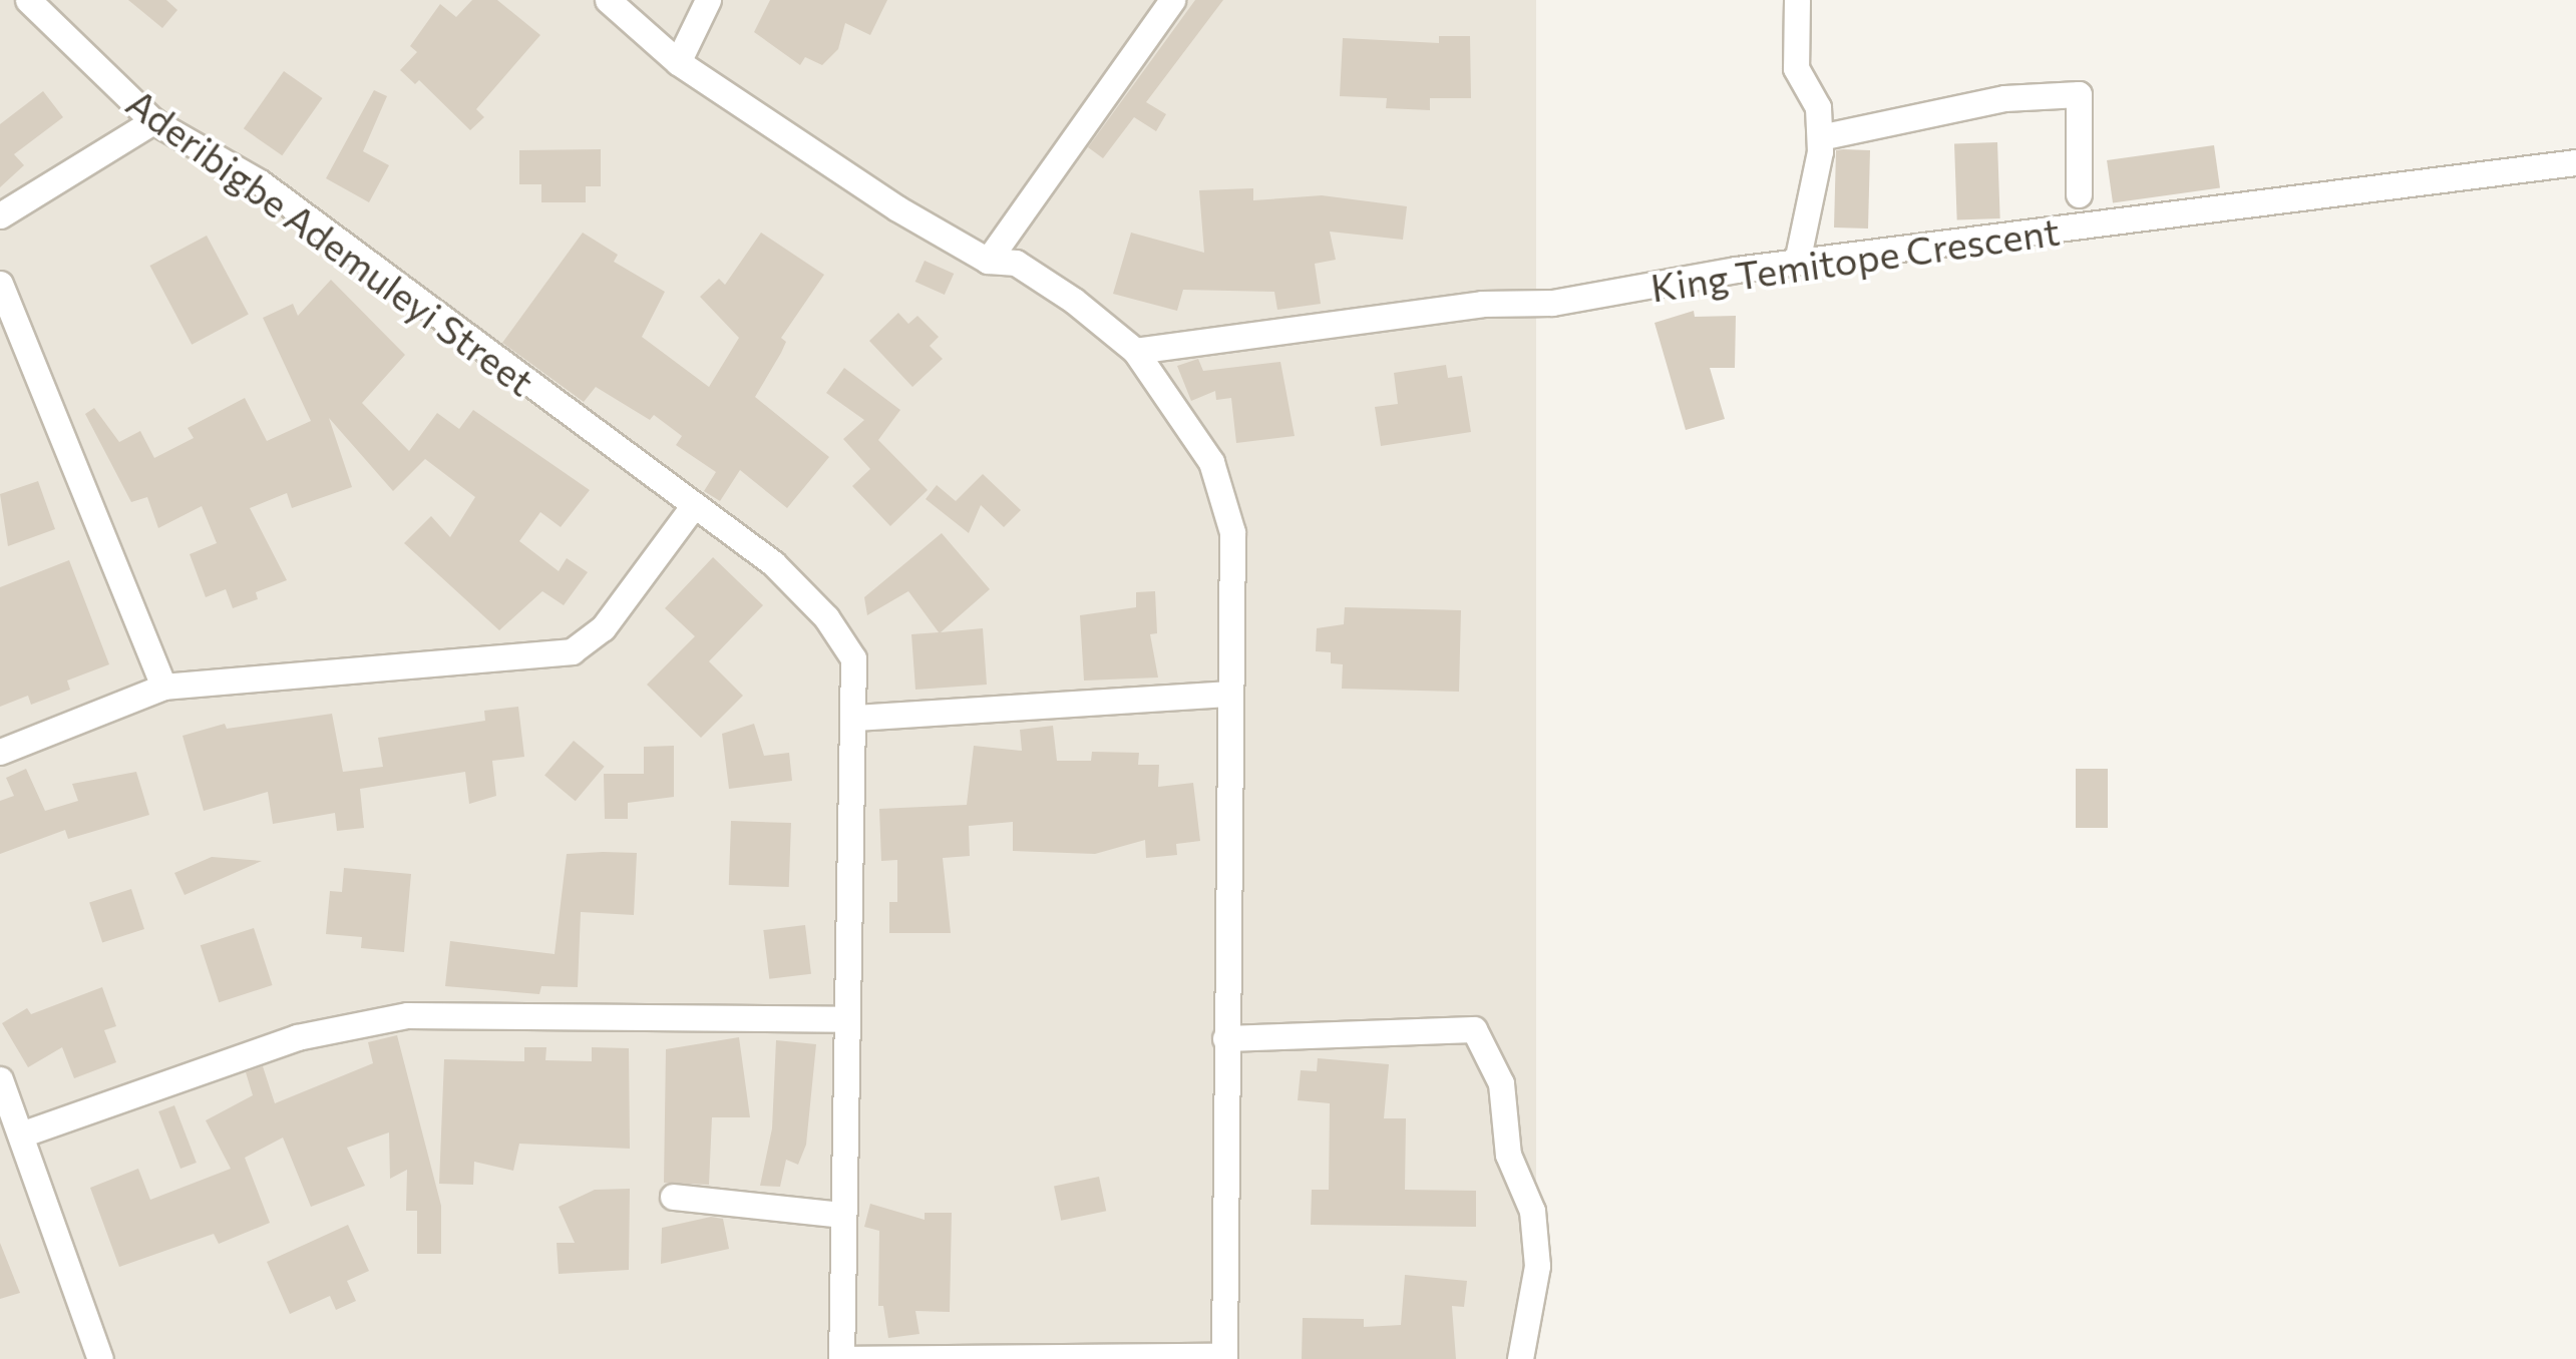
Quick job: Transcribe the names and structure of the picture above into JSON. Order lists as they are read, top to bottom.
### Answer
{
  "streets": {
    "street": ["Aderibigbe Ademuleyi Street", "King Temitope Crescent"]
  }
}
